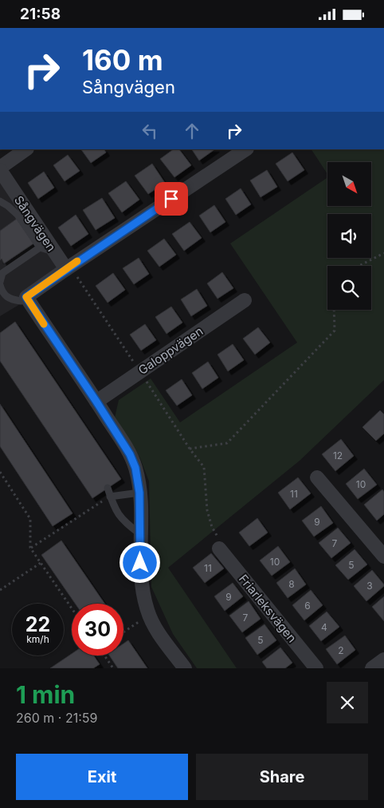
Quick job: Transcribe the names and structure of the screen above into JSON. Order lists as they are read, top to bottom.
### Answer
{
  "streets": {
    "street": ["Sångvägen", "Galoppvägen", "Friarleksvägen"]
  },
  "house_numbers": [
    "12",
    "10",
    "11",
    "9",
    "7",
    "10",
    "5",
    "11",
    "8",
    "3",
    "9",
    "6",
    "7",
    "4",
    "5",
    "2"
  ],
  "north": "bottom right",
  "page": {
    "status": "21:58",
    "turn": ["160 m", "Sångvägen"],
    "speed": "22 km/h",
    "limit": "30",
    "heading": ["1 min", "260 m · 21:59"],
    "buttons": ["Exit", "Share"]
  }
}
